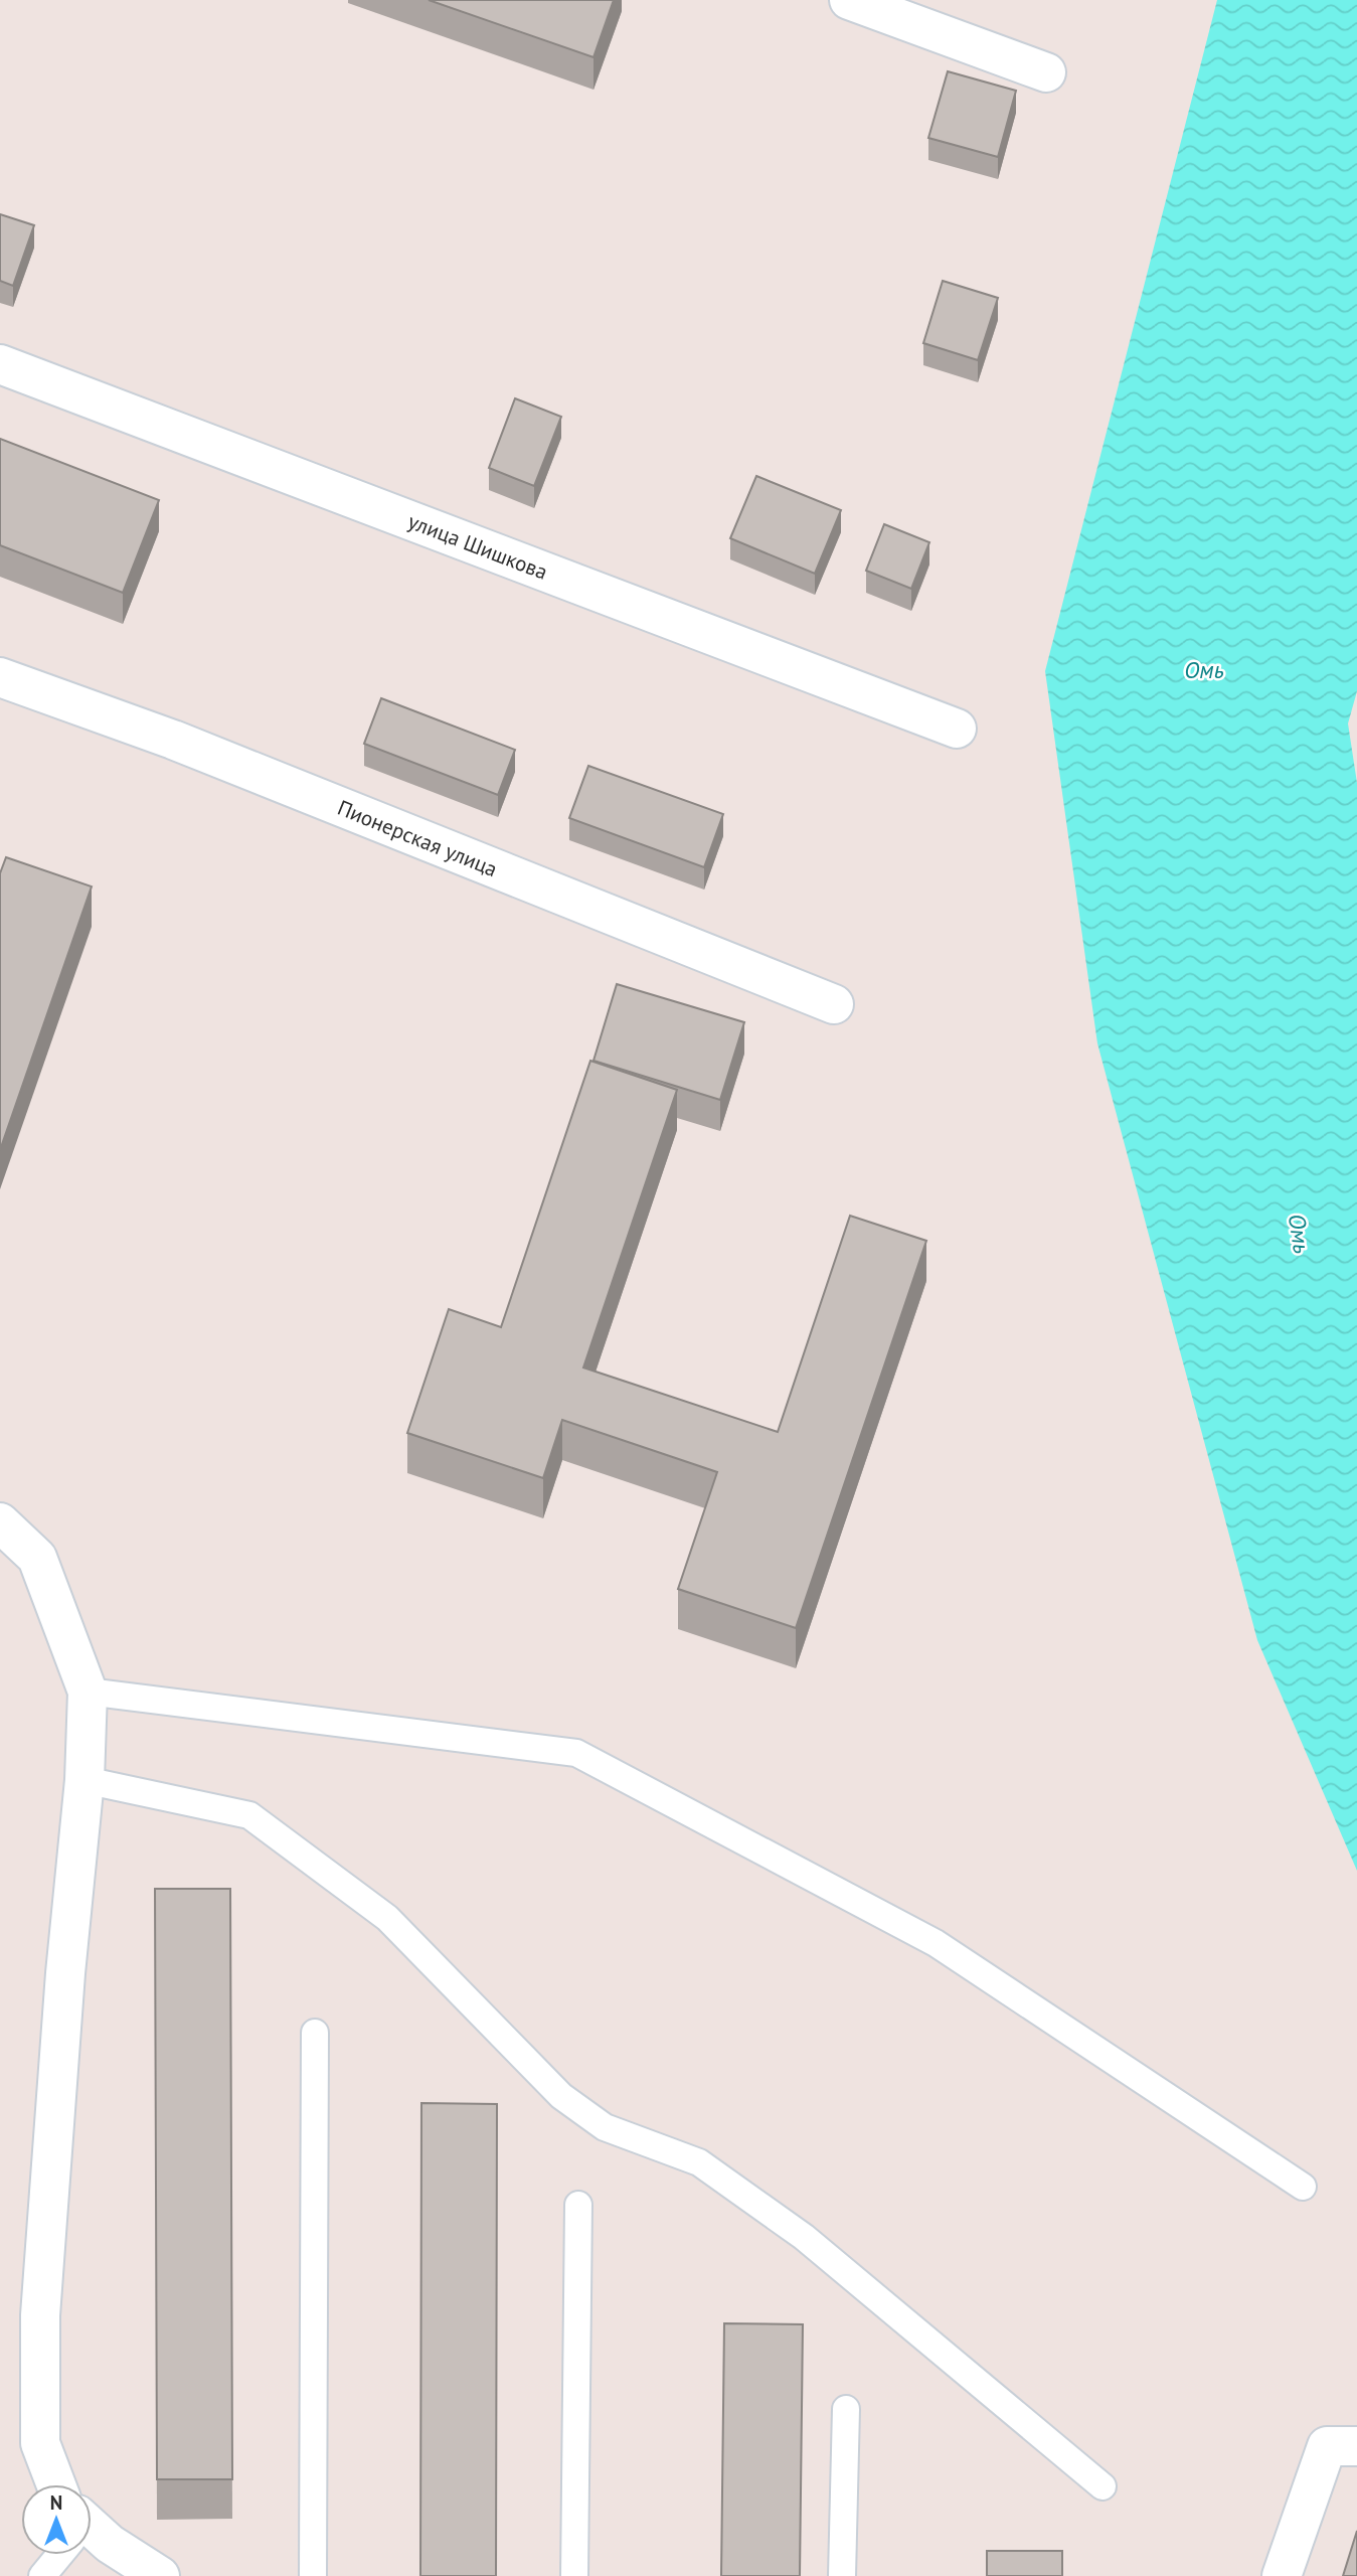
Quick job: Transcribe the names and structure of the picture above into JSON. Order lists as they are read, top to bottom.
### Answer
{
  "streets": {
    "street": ["улица Шишкова", "Пионерская улица"]
  },
  "water": ["Омь"],
  "north": "top"
}
